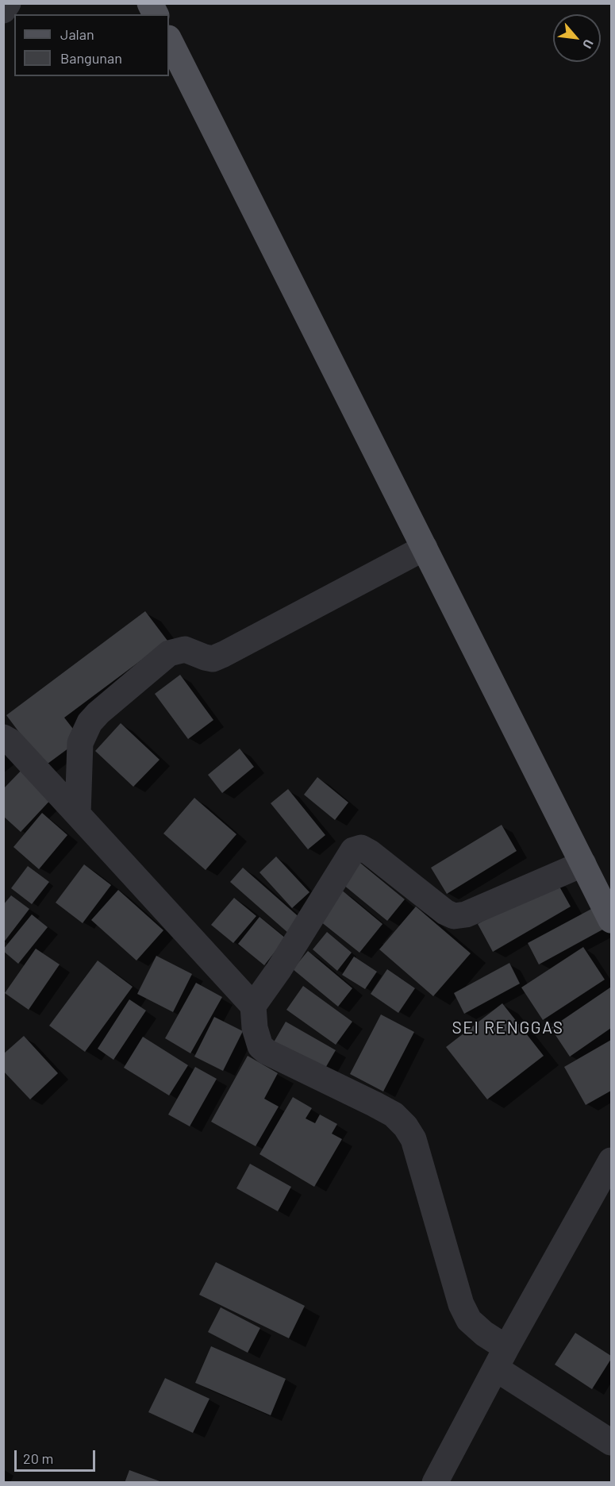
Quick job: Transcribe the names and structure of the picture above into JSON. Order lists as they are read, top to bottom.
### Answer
{
  "districts": ["SEI RENGGAS"],
  "legend": ["Jalan", "Bangunan"],
  "scale_bar": "20 m",
  "north": "bottom right"
}
